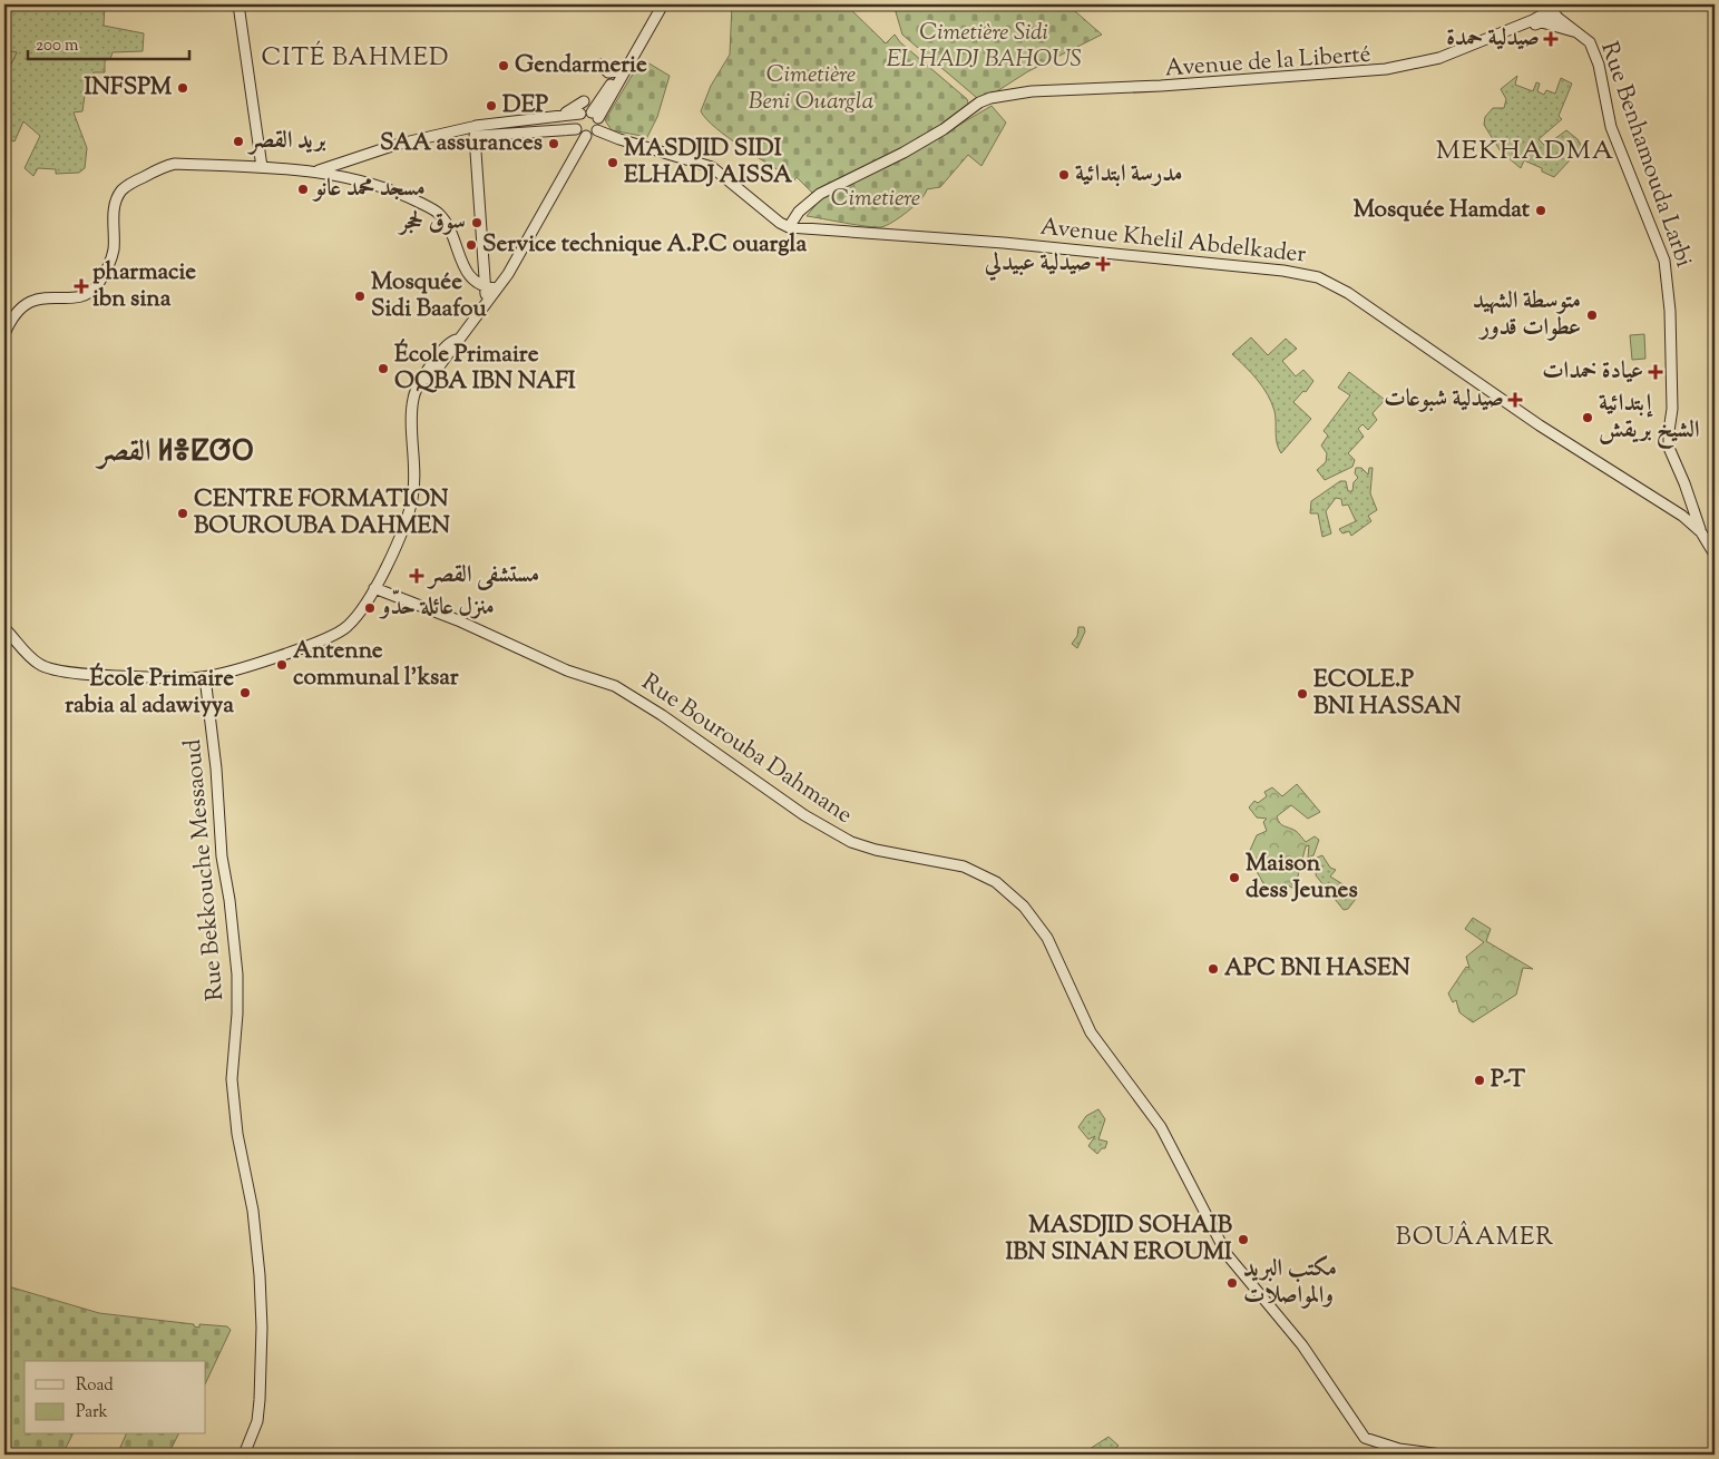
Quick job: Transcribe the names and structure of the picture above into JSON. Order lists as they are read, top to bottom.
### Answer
{
  "streets": {
    "street": [
      "Avenue de la Liberté",
      "Rue Benhamouda Larbi",
      "Avenue Khelil Abdelkader",
      "Rue Bourouba Dahmane",
      "Rue Bekkouche Messaoud"
    ]
  },
  "crossings": [
    ["Avenue de la Liberté", "Rue Benhamouda Larbi"],
    ["Avenue de la Liberté", "Avenue Khelil Abdelkader"],
    ["Rue Benhamouda Larbi", "Avenue Khelil Abdelkader"]
  ],
  "districts": [
    "CITÉ BAHMED",
    "MEKHADMA",
    "القصر ⵍⴻⵇⵚⵔ",
    "BOUÂAMER"
  ],
  "parks": ["Cimetière Sidi EL HADJ BAHOUS", "Cimetière Beni Ouargla", "Cimetiere"],
  "places": {
    "health": [
      "صيدلية حمدة",
      "صيدلية عبيدلي",
      "pharmacie ibn sina",
      "عيادة خمدات",
      "صيدلية شبوعات",
      "مستشفى القصر"
    ],
    "other": [
      "Gendarmerie",
      "INFSPM",
      "DEP",
      "بريد القصر",
      "SAA assurances",
      "MASDJID SIDI ELHADJ AISSA",
      "مدرسة ابتدائية",
      "مسجد محمد عانو",
      "Mosquée Hamdat",
      "سوق لحجر",
      "Service technique A.P.C ouargla",
      "Mosquée Sidi Baafou",
      "متوسطة الشهيد عطوات قدور",
      "École Primaire OQBA IBN NAFI",
      "إبتدائية الشيخ بريقش",
      "CENTRE FORMATION BOUROUBA DAHMEN",
      "منزل عائلة حدّو",
      "Antenne communal l'ksar",
      "École Primaire rabia al adawiyya",
      "ECOLE.P BNI HASSAN",
      "Maison dess Jeunes",
      "APC BNI HASEN",
      "P-T",
      "MASDJID SOHAIB IBN SINAN EROUMI",
      "مكتب البريد والمواصلات"
    ]
  },
  "legend": ["Road", "Park"],
  "scale_bar": "200 m"
}
